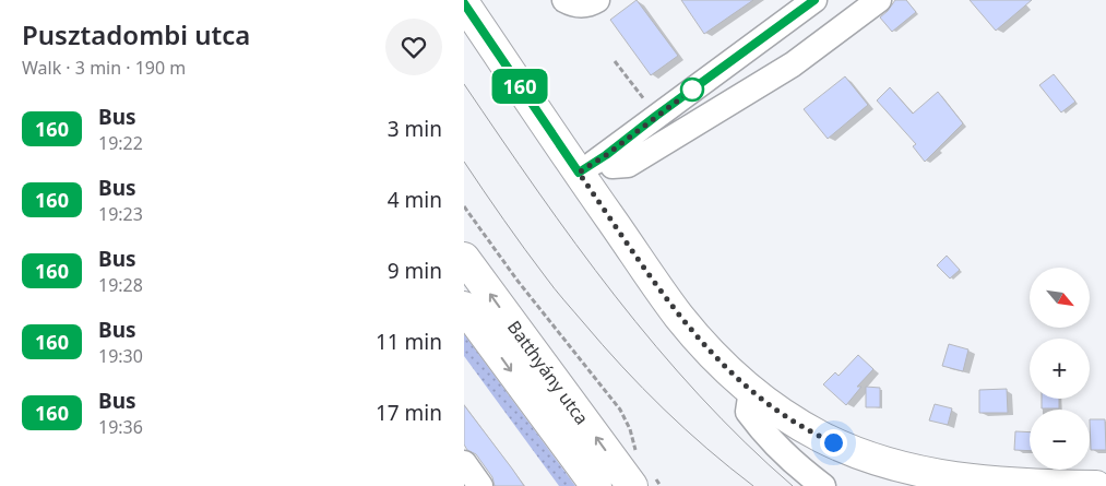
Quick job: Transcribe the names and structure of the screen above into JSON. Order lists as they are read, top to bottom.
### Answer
{
  "streets": {
    "main road": ["Batthyány utca"]
  },
  "lines": ["bus line 160"],
  "north": "bottom right",
  "page": {
    "heading": ["Pusztadombi utca", "Walk · 3 min · 190 m"],
    "on_map": "160",
    "list": [
      {
        "mark": "160",
        "name": "Bus",
        "note": "19:22",
        "value": "3 min"
      },
      {
        "mark": "160",
        "name": "Bus",
        "note": "19:23",
        "value": "4 min"
      },
      {
        "mark": "160",
        "name": "Bus",
        "note": "19:28",
        "value": "9 min"
      },
      {
        "mark": "160",
        "name": "Bus",
        "note": "19:30",
        "value": "11 min"
      },
      {
        "mark": "160",
        "name": "Bus",
        "note": "19:36",
        "value": "17 min"
      }
    ],
    "map_buttons": ["+", "−"]
  }
}
